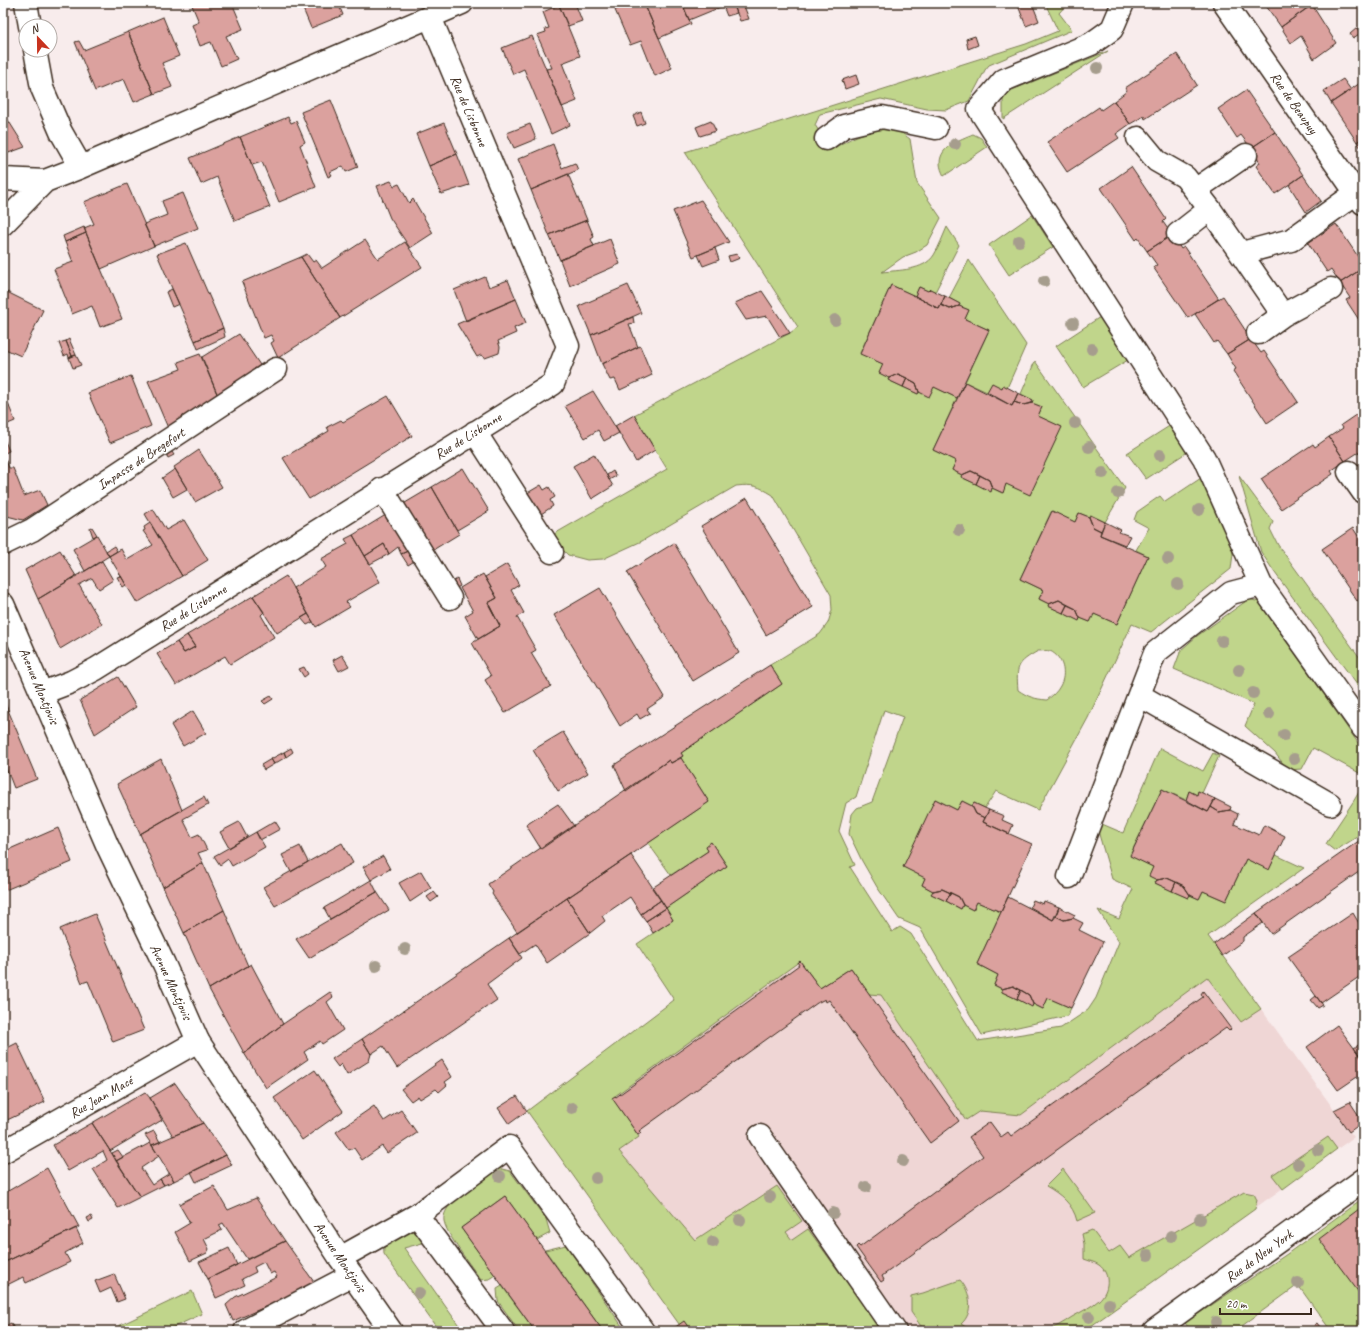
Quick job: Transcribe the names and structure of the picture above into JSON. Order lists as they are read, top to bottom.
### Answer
{
  "streets": {
    "street": [
      "Rue de Beaupuy",
      "Rue de Lisbonne",
      "Impasse de Bregefort",
      "Avenue Montjovis",
      "Rue Jean Macé",
      "Rue de New York"
    ]
  },
  "crossings": [
    ["Rue de Lisbonne", "Avenue Montjovis"],
    ["Avenue Montjovis", "Rue Jean Macé"]
  ],
  "scale_bar": "20 m",
  "north": "top"
}
